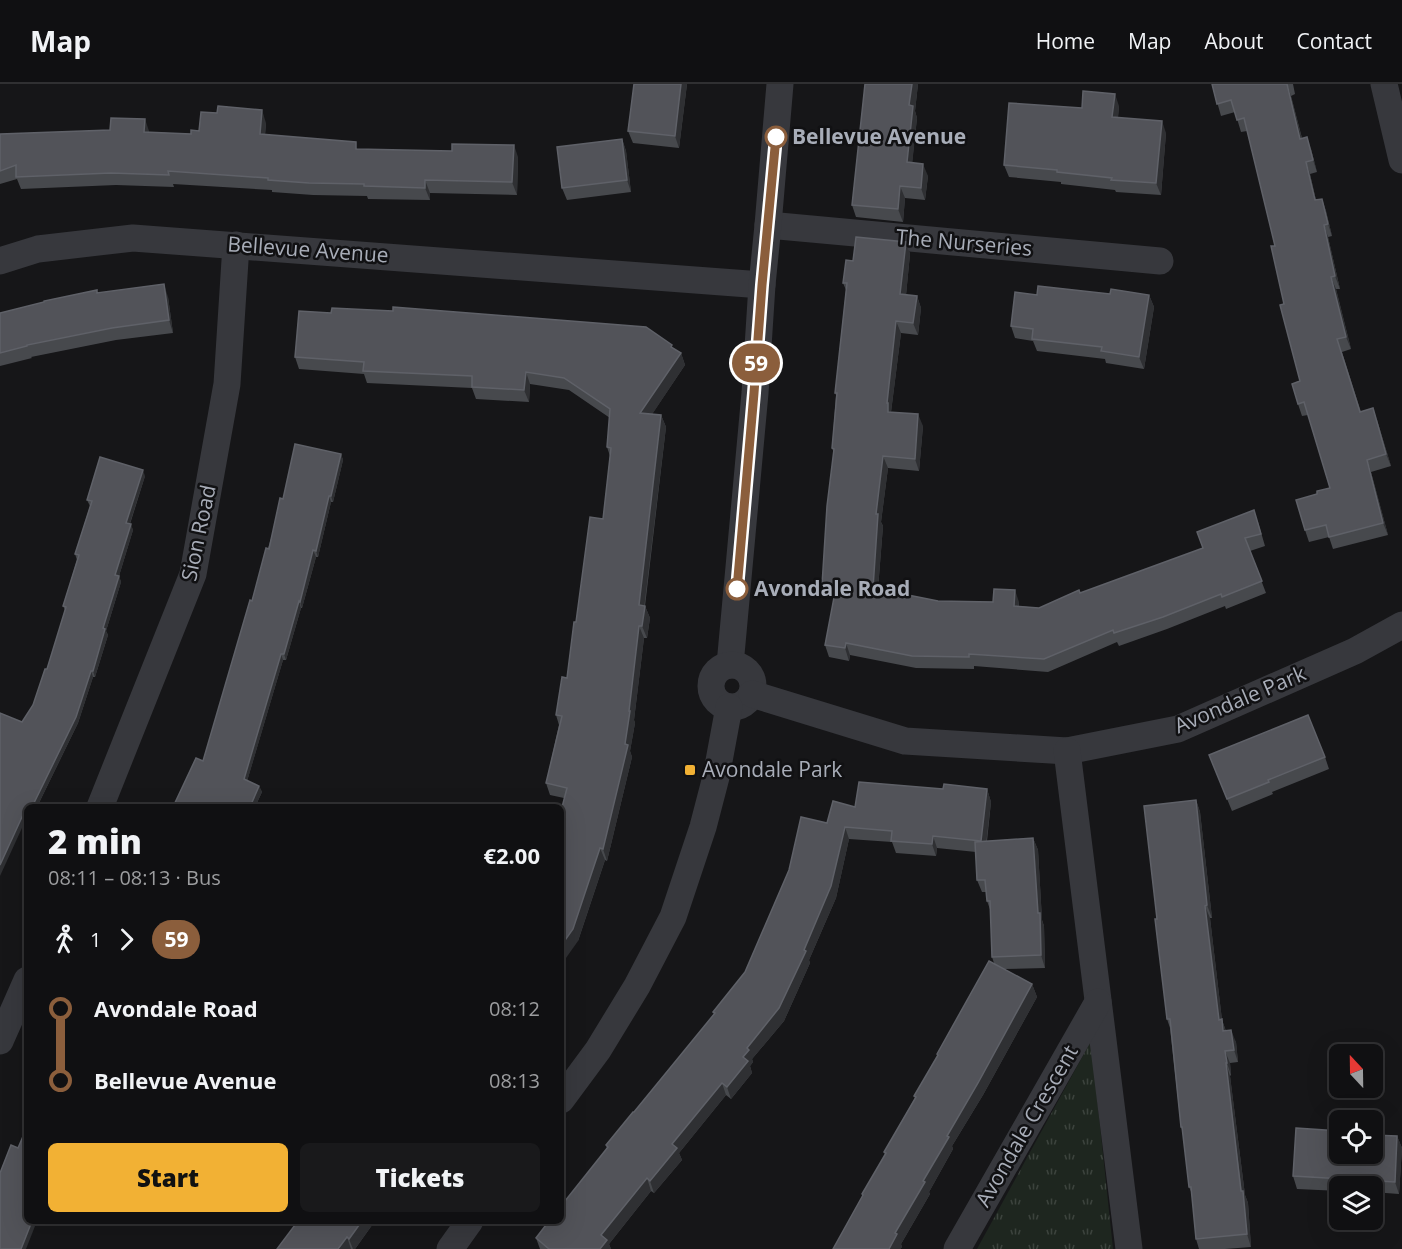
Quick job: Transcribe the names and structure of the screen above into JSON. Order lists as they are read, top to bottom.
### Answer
{
  "streets": {
    "street": [
      "The Nurseries",
      "Bellevue Avenue",
      "Sion Road",
      "Avondale Park",
      "Avondale Crescent"
    ]
  },
  "crossings": [
    ["Bellevue Avenue", "Sion Road"],
    ["Avondale Park", "Avondale Crescent"]
  ],
  "places": {
    "other": ["Bellevue Avenue", "Avondale Road"],
    "transit": ["Avondale Park"]
  },
  "lines": ["bus line 59"],
  "north": "top",
  "page": {
    "header": "Map",
    "nav": [
      "Home",
      "Map",
      "About",
      "Contact"
    ],
    "on_map": "59",
    "heading": ["2 min", "08:11 – 08:13 · Bus", "€2.00"],
    "legs": ["1", "59"],
    "list": [
      {
        "name": "Avondale Road",
        "value": "08:12"
      },
      {
        "name": "Bellevue Avenue",
        "value": "08:13"
      }
    ],
    "buttons": ["Start", "Tickets"]
  }
}
